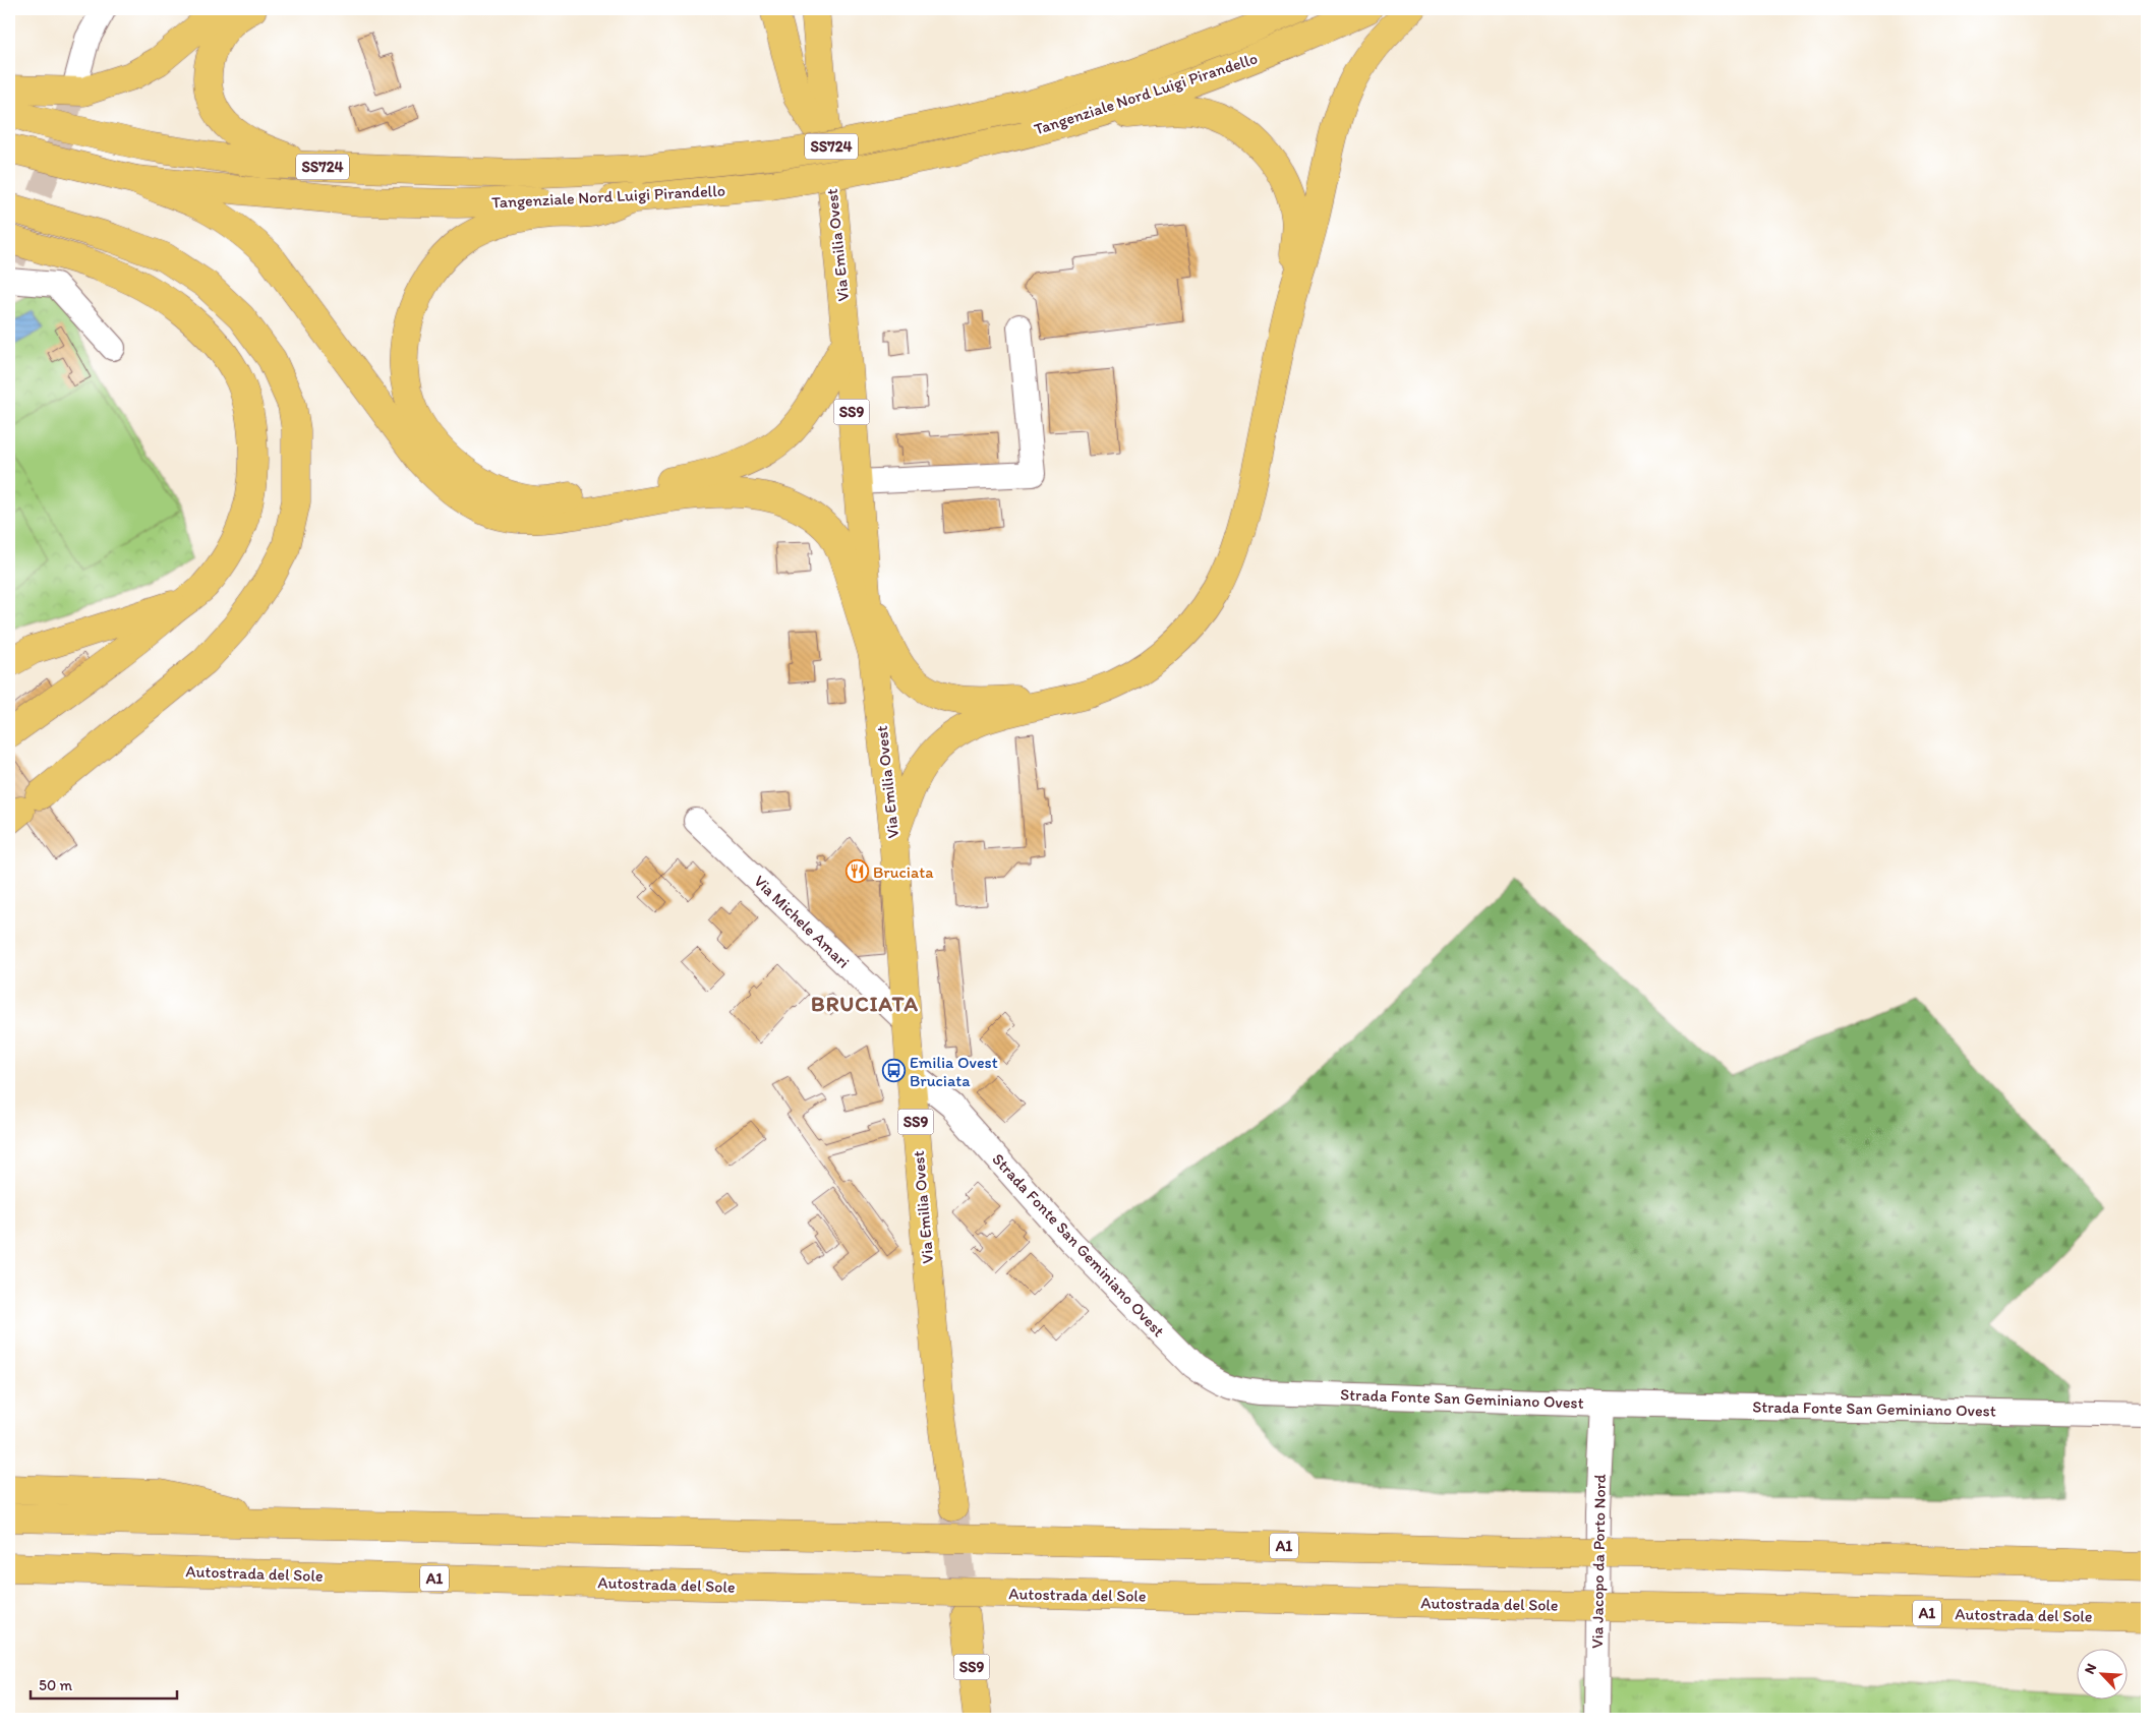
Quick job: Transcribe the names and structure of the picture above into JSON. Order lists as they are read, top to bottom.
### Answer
{
  "streets": {
    "main road": [
      "Tangenziale Nord Luigi Pirandello",
      "SS724",
      "Via Emilia Ovest",
      "SS9",
      "A1",
      "Autostrada del Sole"
    ],
    "street": ["Via Michele Amari", "Strada Fonte San Geminiano Ovest", "Via Jacopo da Porto Nord"]
  },
  "crossings": [
    ["Via Emilia Ovest", "Via Michele Amari"],
    ["Via Emilia Ovest", "Strada Fonte San Geminiano Ovest"],
    ["Strada Fonte San Geminiano Ovest", "Via Jacopo da Porto Nord"]
  ],
  "districts": ["BRUCIATA"],
  "places": {
    "restaurant": ["Bruciata"],
    "bus stop": ["Emilia Ovest Bruciata"]
  },
  "scale_bar": "50 m",
  "north": "top left"
}
